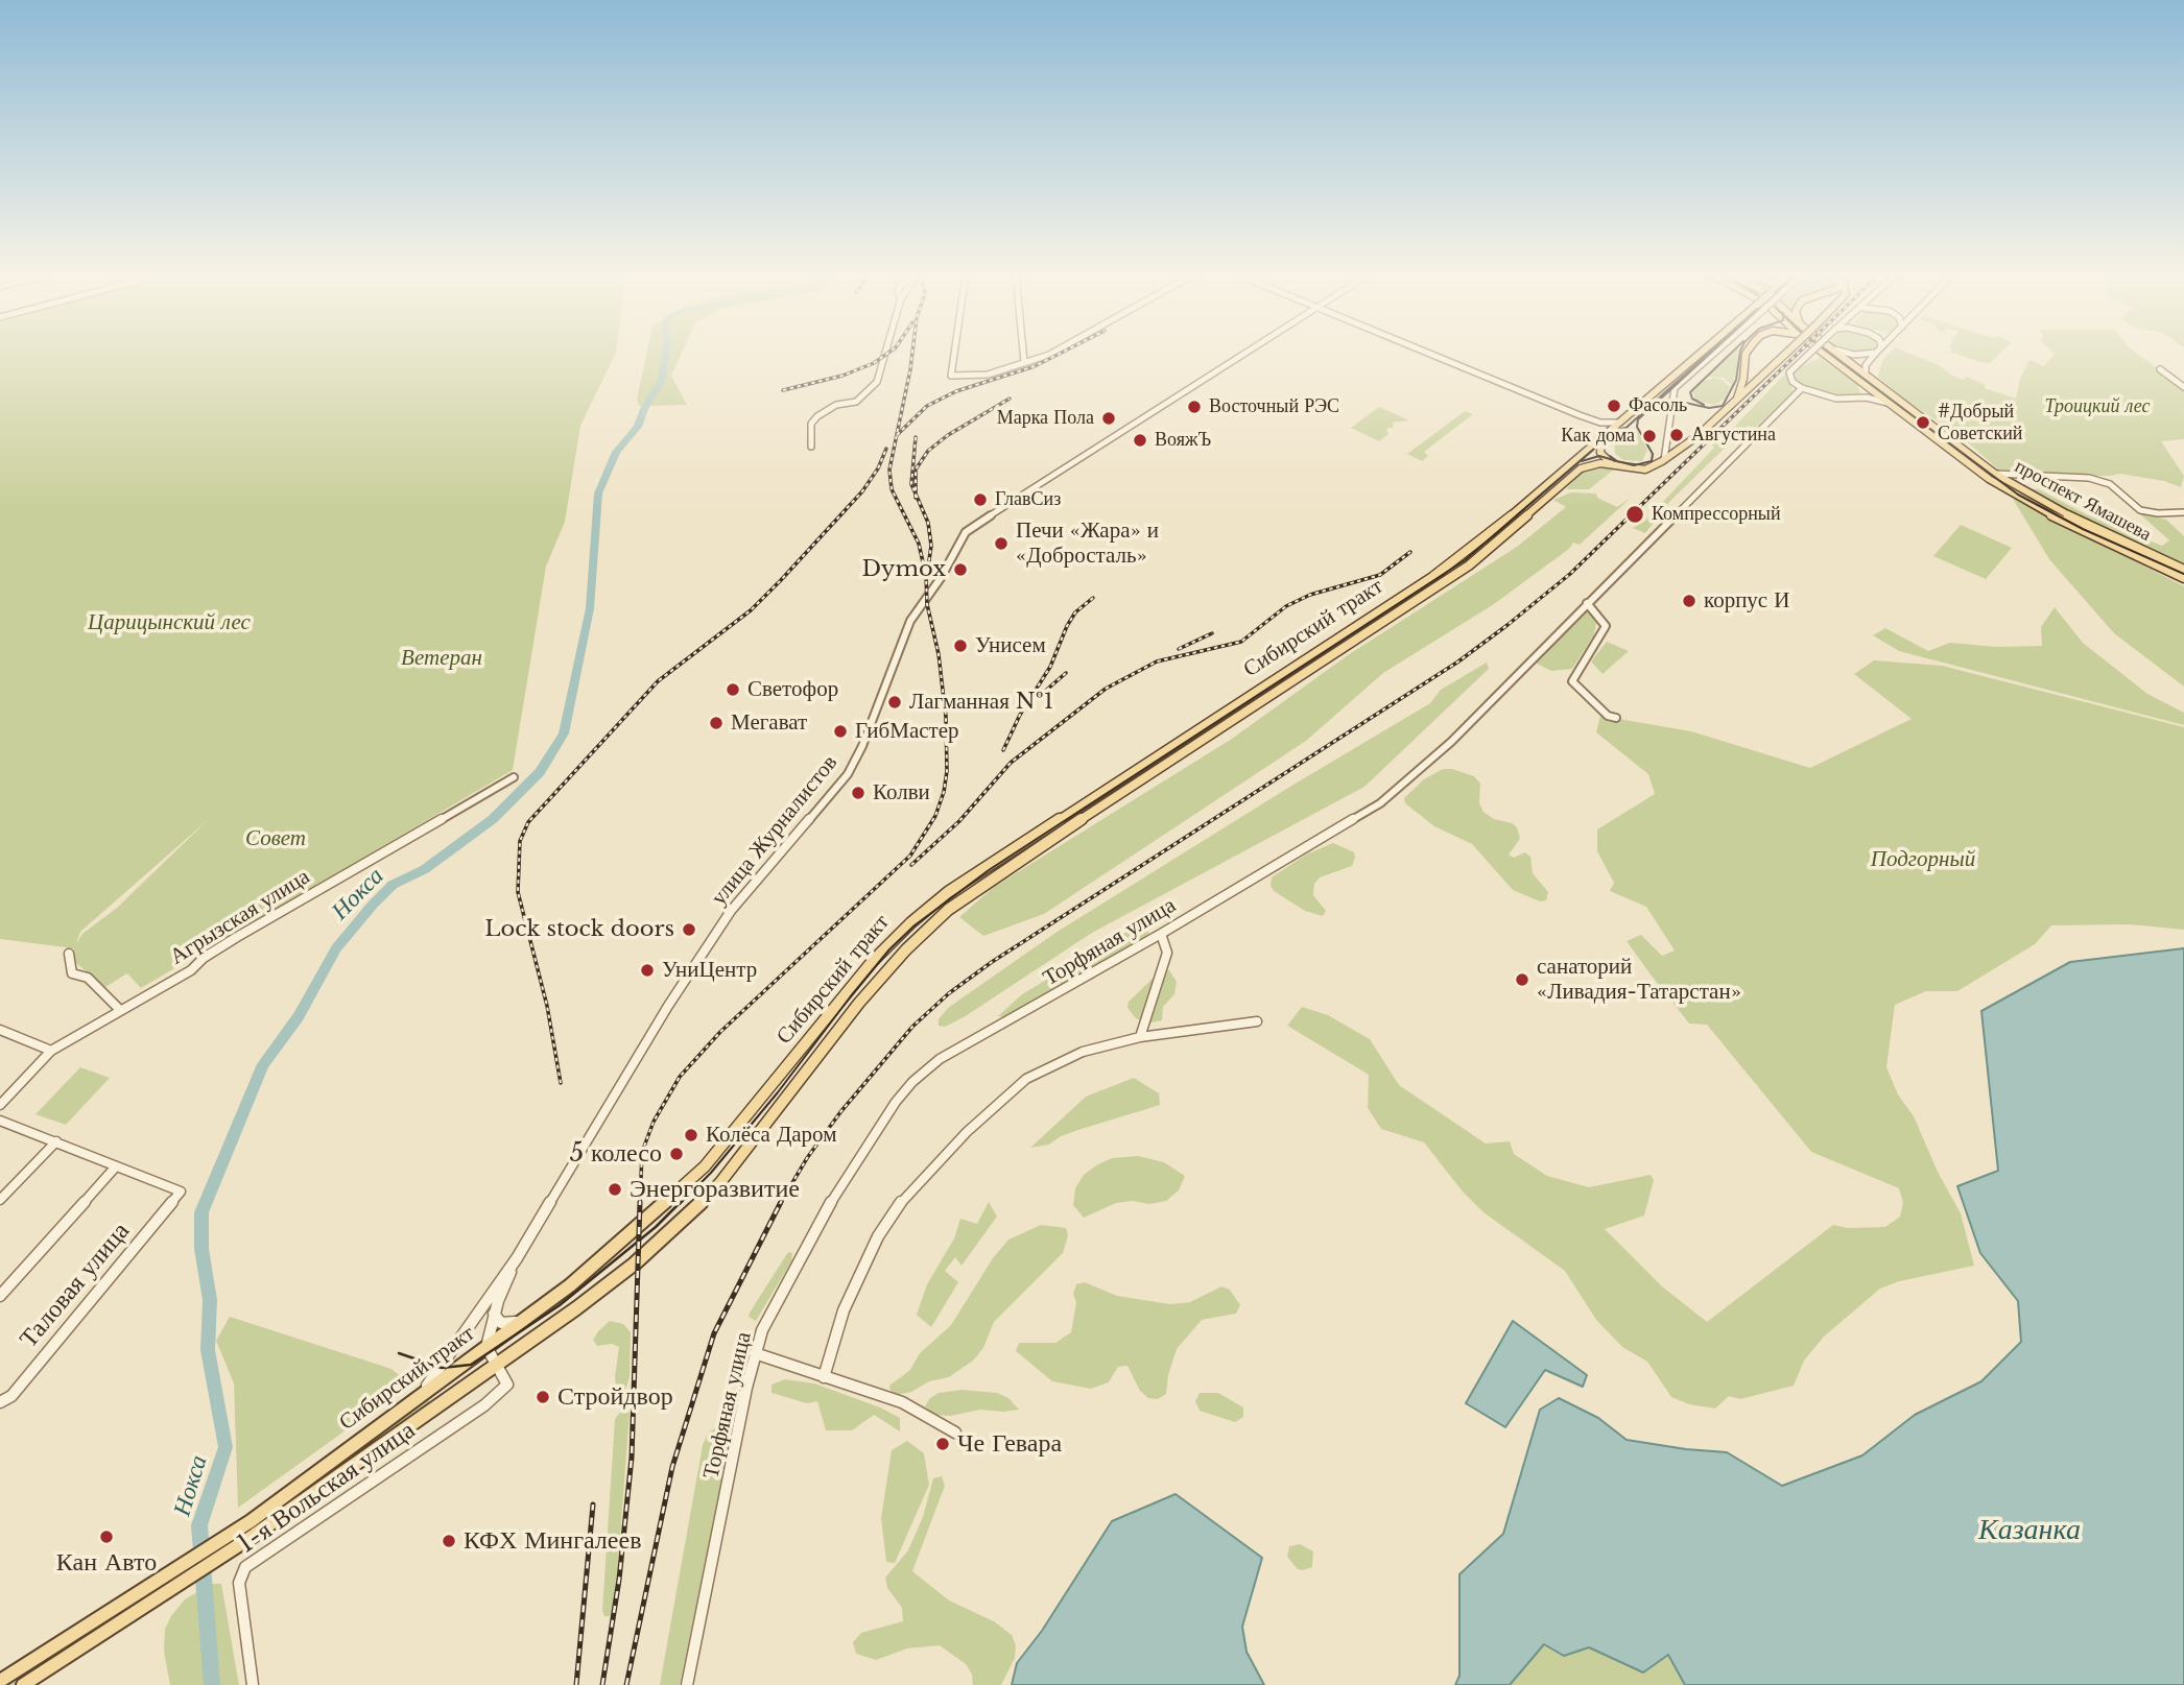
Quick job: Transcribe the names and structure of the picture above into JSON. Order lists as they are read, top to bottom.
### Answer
{
  "streets": {
    "main road": ["проспект Ямашева", "Сибирский тракт"],
    "street": [
      "улица Журналистов",
      "Агрызская улица",
      "Торфяная улица",
      "Таловая улица",
      "1-я Вольская улица"
    ]
  },
  "crossings": [
    ["Сибирский тракт", "улица Журналистов"],
    ["Сибирский тракт", "1-я Вольская улица"]
  ],
  "water": ["Нокса", "Казанка"],
  "parks": [
    "Троицкий лес",
    "Царицынский лес",
    "Ветеран",
    "Совет",
    "Подгорный"
  ],
  "places": [
    "Фасоль",
    "Восточный РЭС",
    "Марка Пола",
    "#Добрый Советский",
    "Августина",
    "Как дома",
    "ВояжЪ",
    "ГлавСиз",
    "Компрессорный",
    "Печи «Жара» и «Добросталь»",
    "Dymox",
    "корпус И",
    "Унисем",
    "Светофор",
    "Лагманная №1",
    "Мегават",
    "ГибМастер",
    "Колви",
    "Lock stock doors",
    "УниЦентр",
    "санаторий «Ливадия-Татарстан»",
    "Колёса Даром",
    "5 колесо",
    "Энергоразвитие",
    "Стройдвор",
    "Че Гевара",
    "Кан Авто",
    "КФХ Мингалеев"
  ]
}
